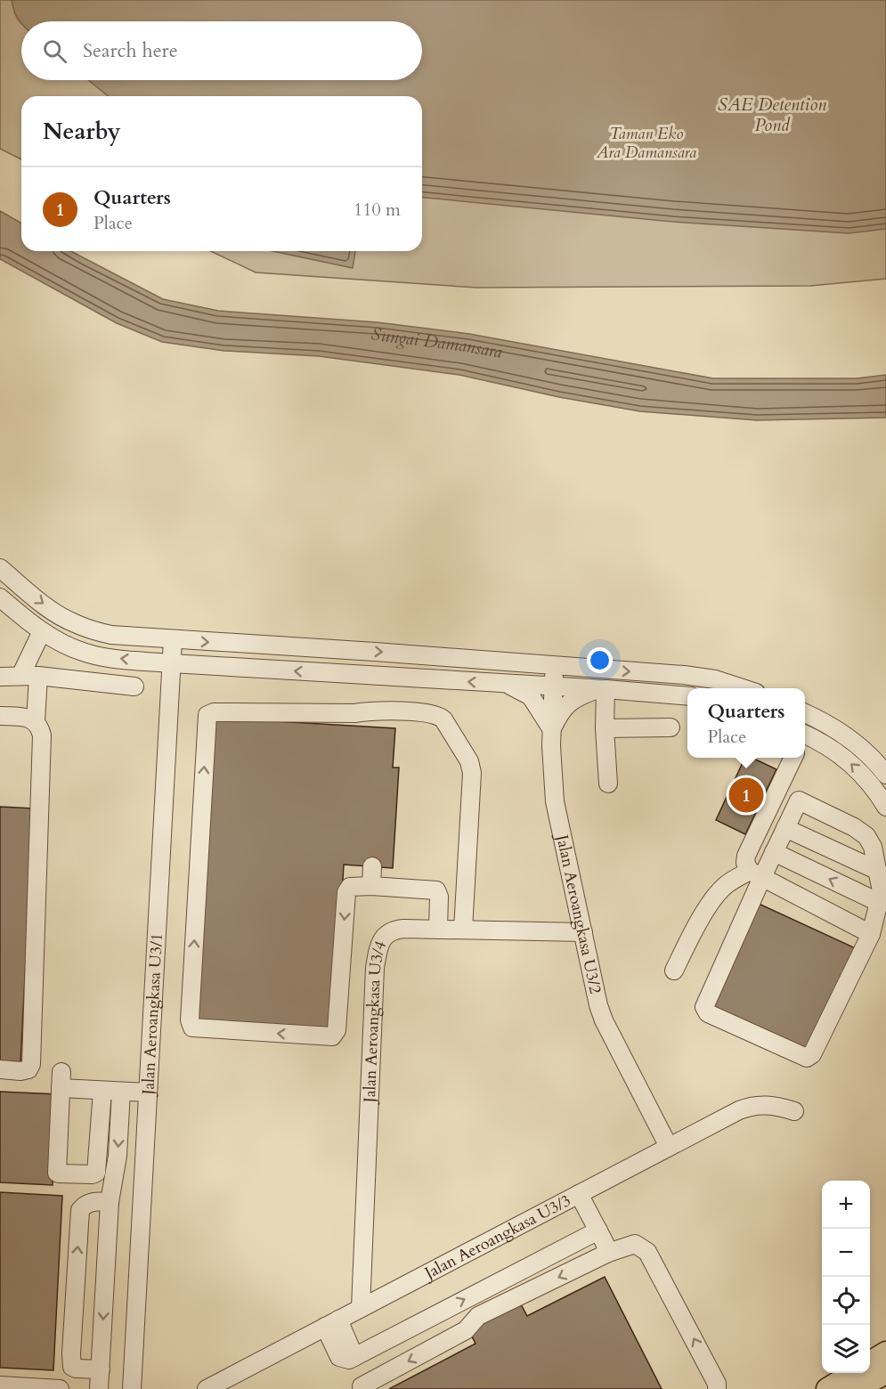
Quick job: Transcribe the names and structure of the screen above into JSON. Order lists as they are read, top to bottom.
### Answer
{
  "streets": {
    "street": [
      "Jalan Aeroangkasa U3/2",
      "Jalan Aeroangkasa U3/1",
      "Jalan Aeroangkasa U3/4",
      "Jalan Aeroangkasa U3/3"
    ]
  },
  "crossings": [
    ["Jalan Aeroangkasa U3/2", "Jalan Aeroangkasa U3/4"],
    ["Jalan Aeroangkasa U3/2", "Jalan Aeroangkasa U3/3"],
    ["Jalan Aeroangkasa U3/4", "Jalan Aeroangkasa U3/3"]
  ],
  "water": ["SAE Detention Pond", "Sungai Damansara"],
  "parks": ["Taman Eko Ara Damansara"],
  "page": {
    "search": "Search here",
    "heading": "Nearby",
    "list": [
      {
        "mark": "1",
        "name": "Quarters",
        "note": "Place",
        "value": "110 m"
      }
    ],
    "popup": ["Quarters", "Place"],
    "pins": "1",
    "map_buttons": ["+", "−"]
  }
}
